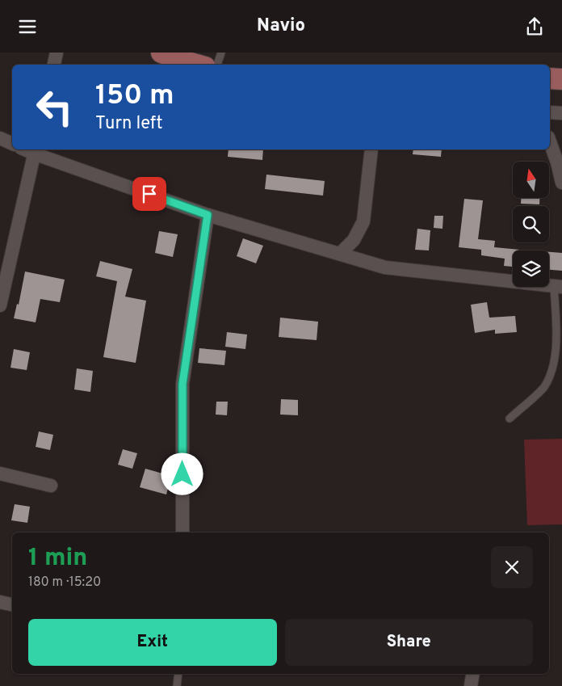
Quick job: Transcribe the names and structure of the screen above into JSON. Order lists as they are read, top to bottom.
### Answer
{
  "north": "top",
  "page": {
    "header": "Navio",
    "turn": ["150 m", "Turn left"],
    "heading": ["1 min", "180 m · 15:20"],
    "buttons": ["Exit", "Share"]
  }
}
